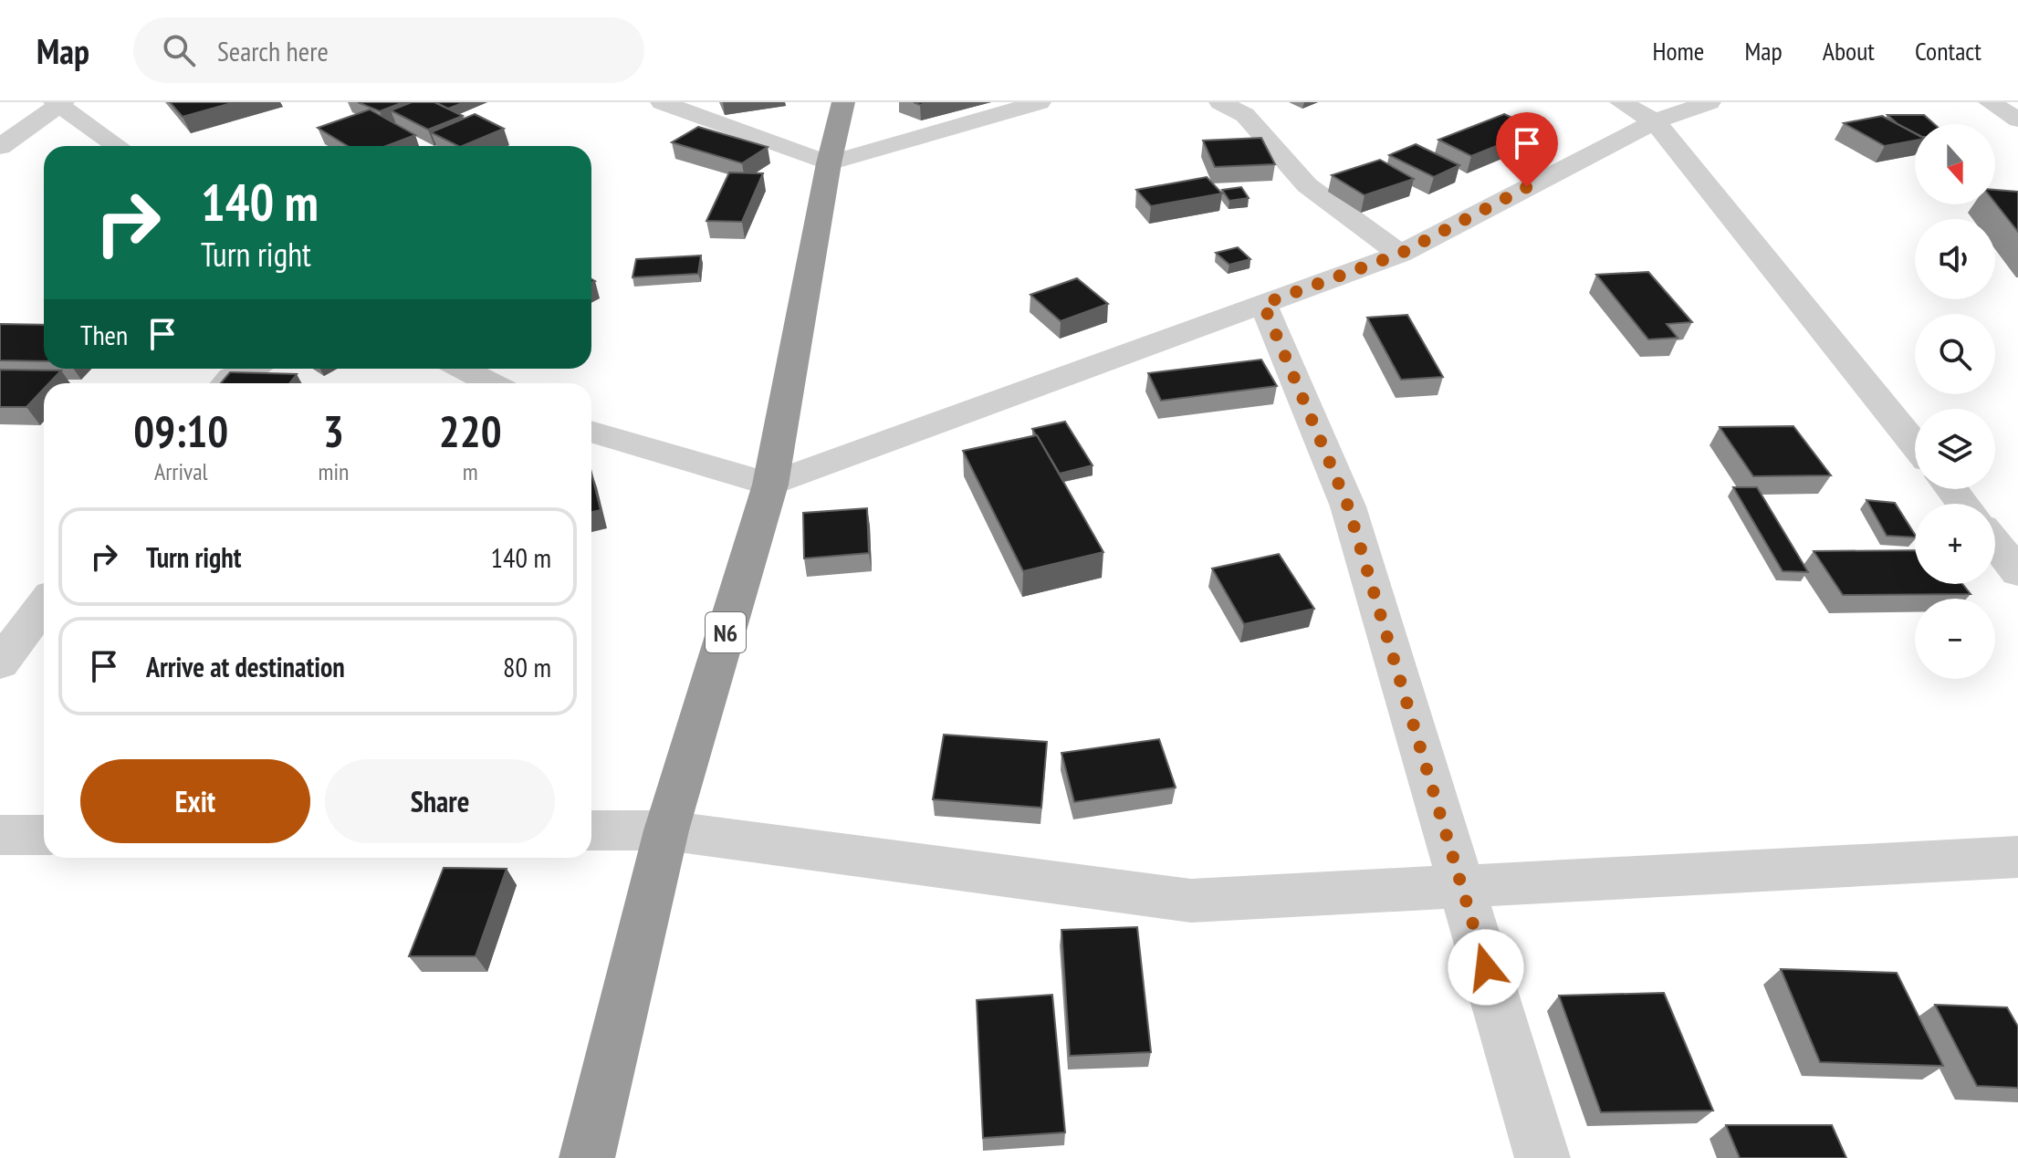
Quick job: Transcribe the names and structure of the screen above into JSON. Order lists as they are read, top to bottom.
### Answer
{
  "streets": {
    "highway": ["N6"]
  },
  "north": "bottom",
  "page": {
    "header": "Map",
    "search": "Search here",
    "nav": [
      "Home",
      "Map",
      "About",
      "Contact"
    ],
    "map_buttons": ["+", "−"],
    "turn": ["140 m", "Turn right"],
    "then": "Then",
    "eta": [
      "09:10",
      "Arrival",
      "3",
      "min",
      "220",
      "m"
    ],
    "list": [
      {
        "name": "Turn right",
        "value": "140 m"
      },
      {
        "name": "Arrive at destination",
        "value": "80 m"
      }
    ],
    "buttons": ["Exit", "Share"]
  }
}
